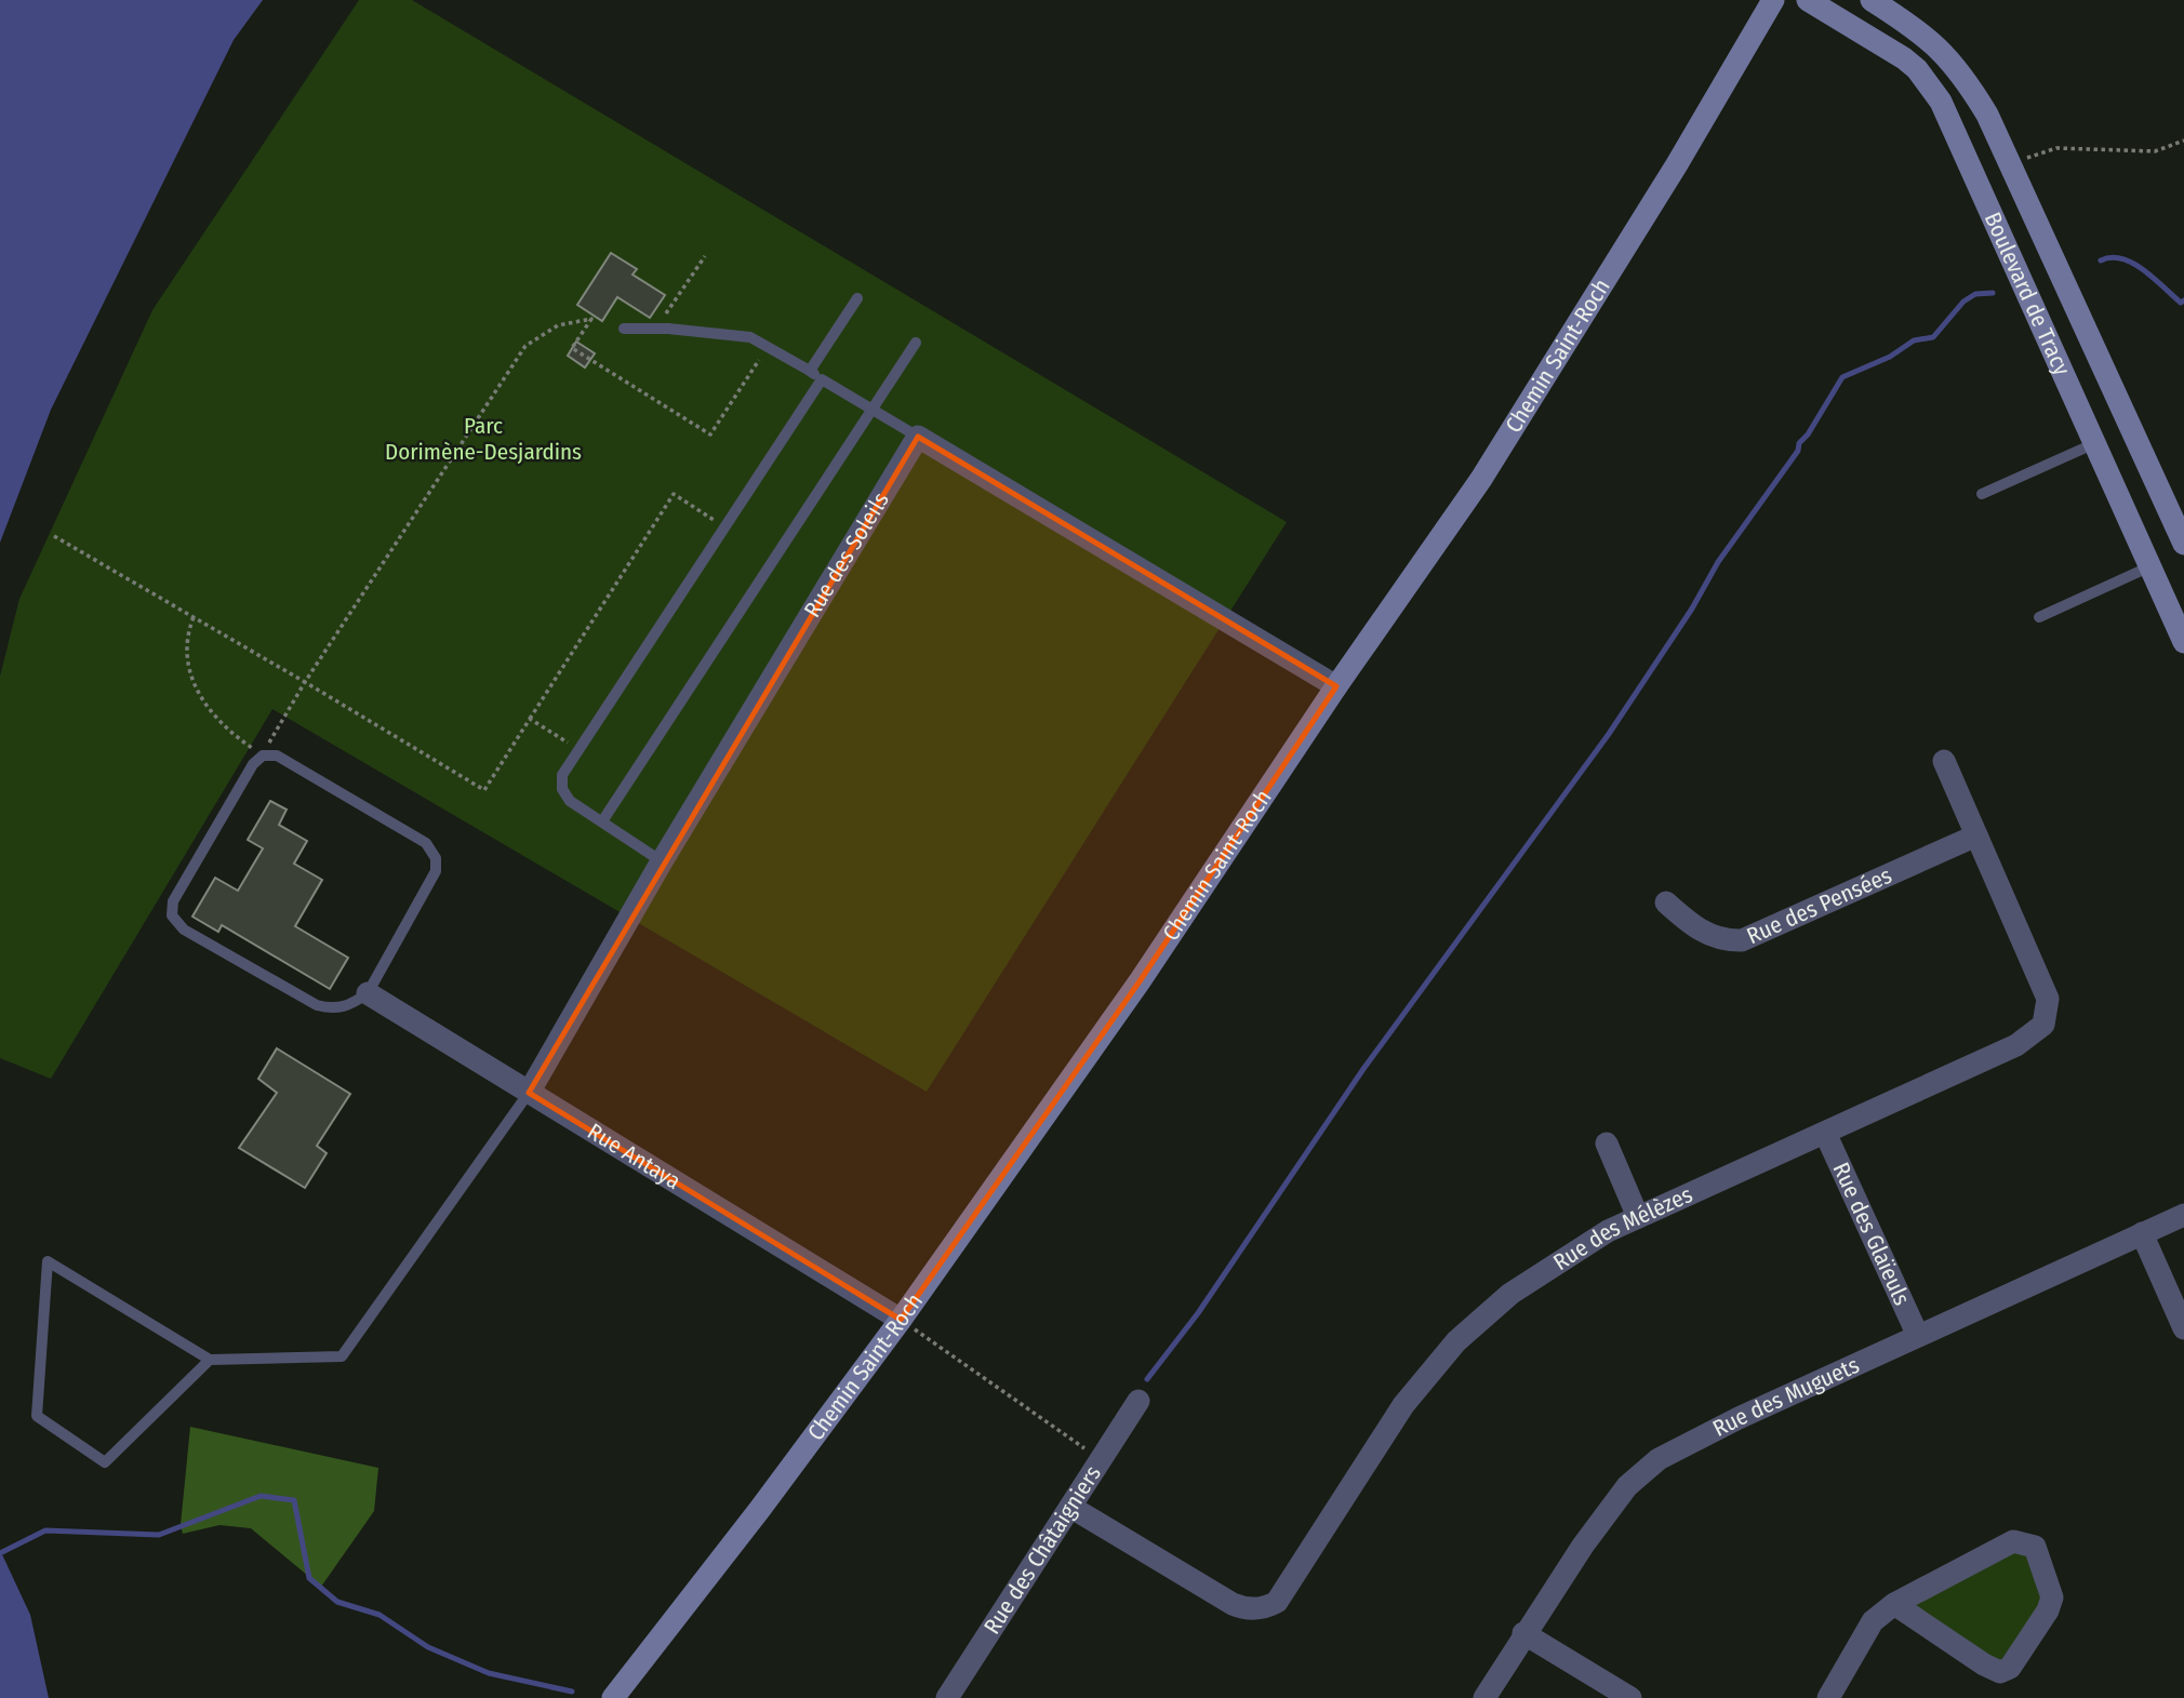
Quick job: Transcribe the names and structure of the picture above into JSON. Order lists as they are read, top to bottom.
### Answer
{
  "streets": {
    "main road": ["Boulevard de Tracy", "Chemin Saint-Roch"],
    "street": [
      "Rue des Soleils",
      "Rue des Pensées",
      "Rue Antaya",
      "Rue des Mélèzes",
      "Rue des Glaïeuls",
      "Rue des Muguets",
      "Rue des Châtaigniers"
    ]
  },
  "crossings": [
    ["Chemin Saint-Roch", "Rue Antaya"],
    ["Rue des Soleils", "Rue Antaya"],
    ["Rue des Pensées", "Rue des Mélèzes"],
    ["Rue des Mélèzes", "Rue des Glaïeuls"],
    ["Rue des Mélèzes", "Rue des Châtaigniers"],
    ["Rue des Glaïeuls", "Rue des Muguets"]
  ],
  "parks": ["Parc Dorimène-Desjardins"]
}
